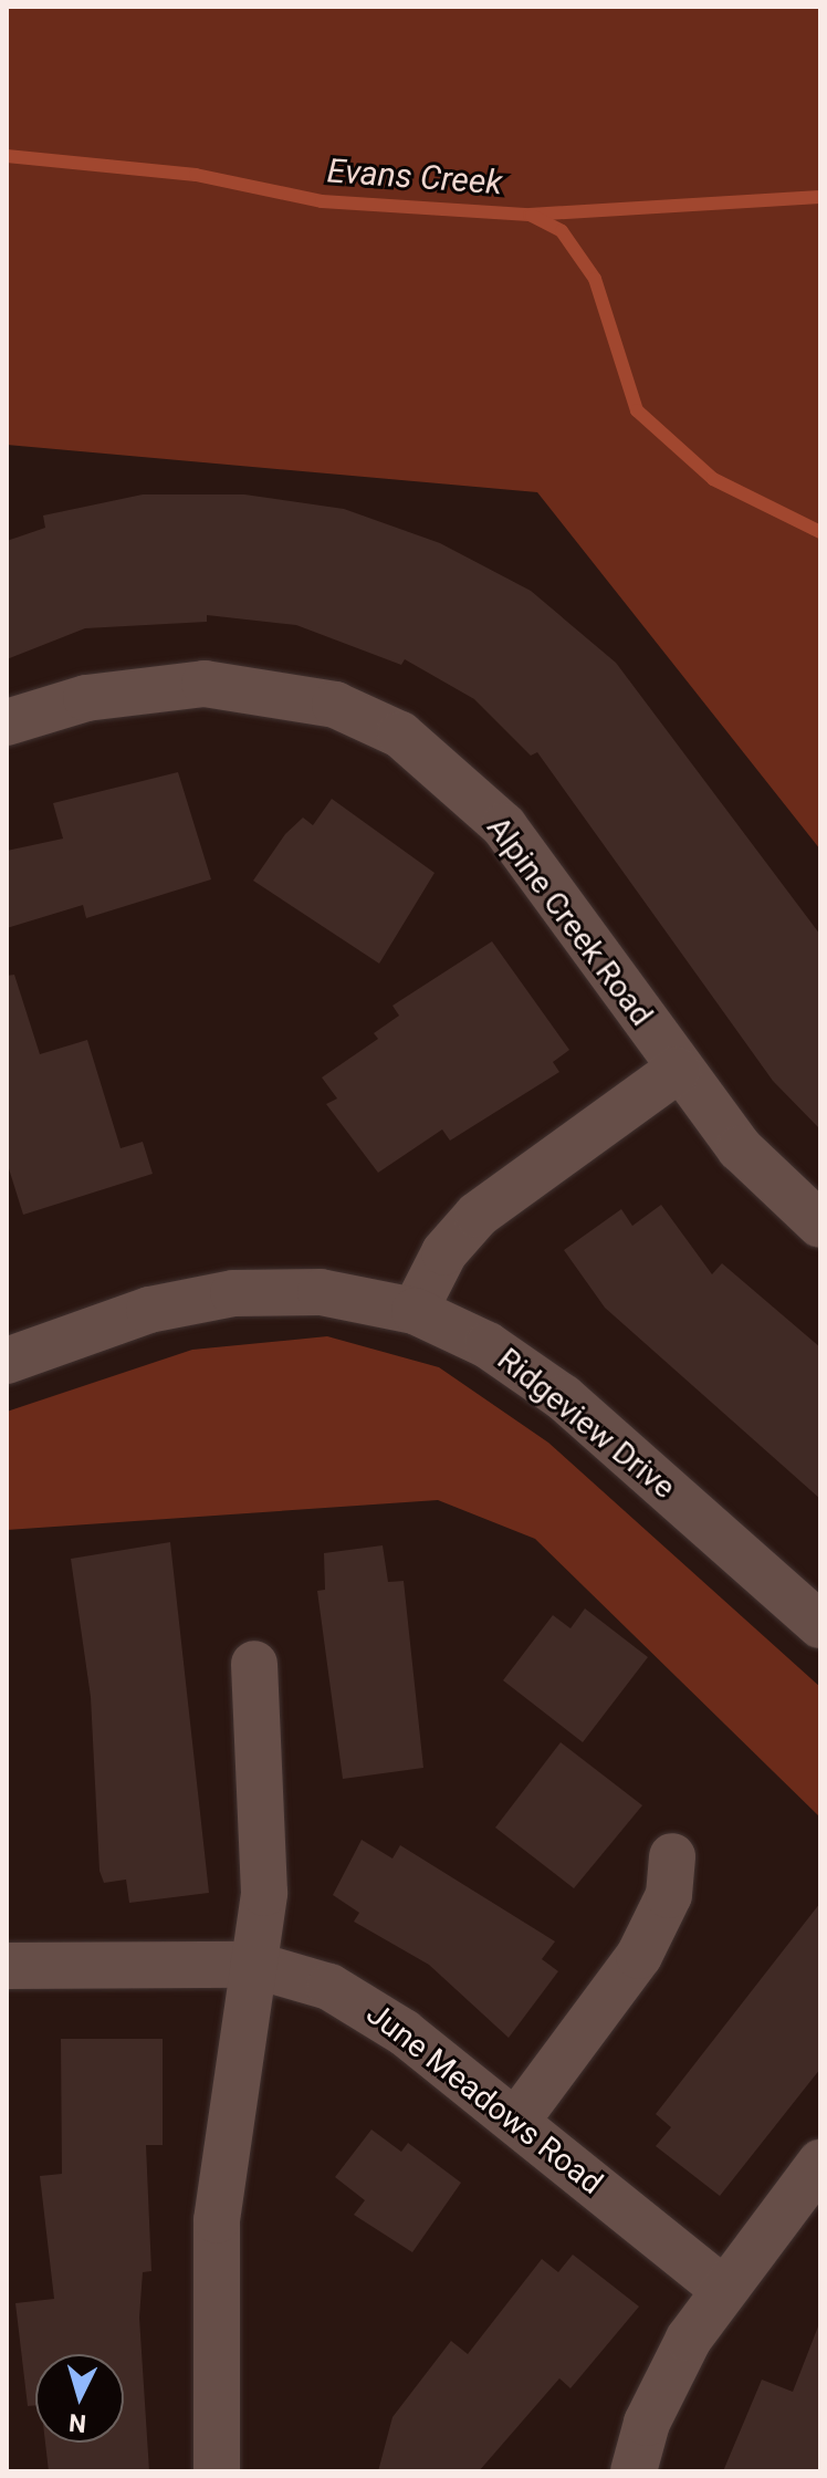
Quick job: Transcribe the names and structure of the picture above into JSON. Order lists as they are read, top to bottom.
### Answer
{
  "streets": {
    "street": ["Alpine Creek Road", "Ridgeview Drive", "June Meadows Road"]
  },
  "water": ["Evans Creek"],
  "north": "bottom"
}
